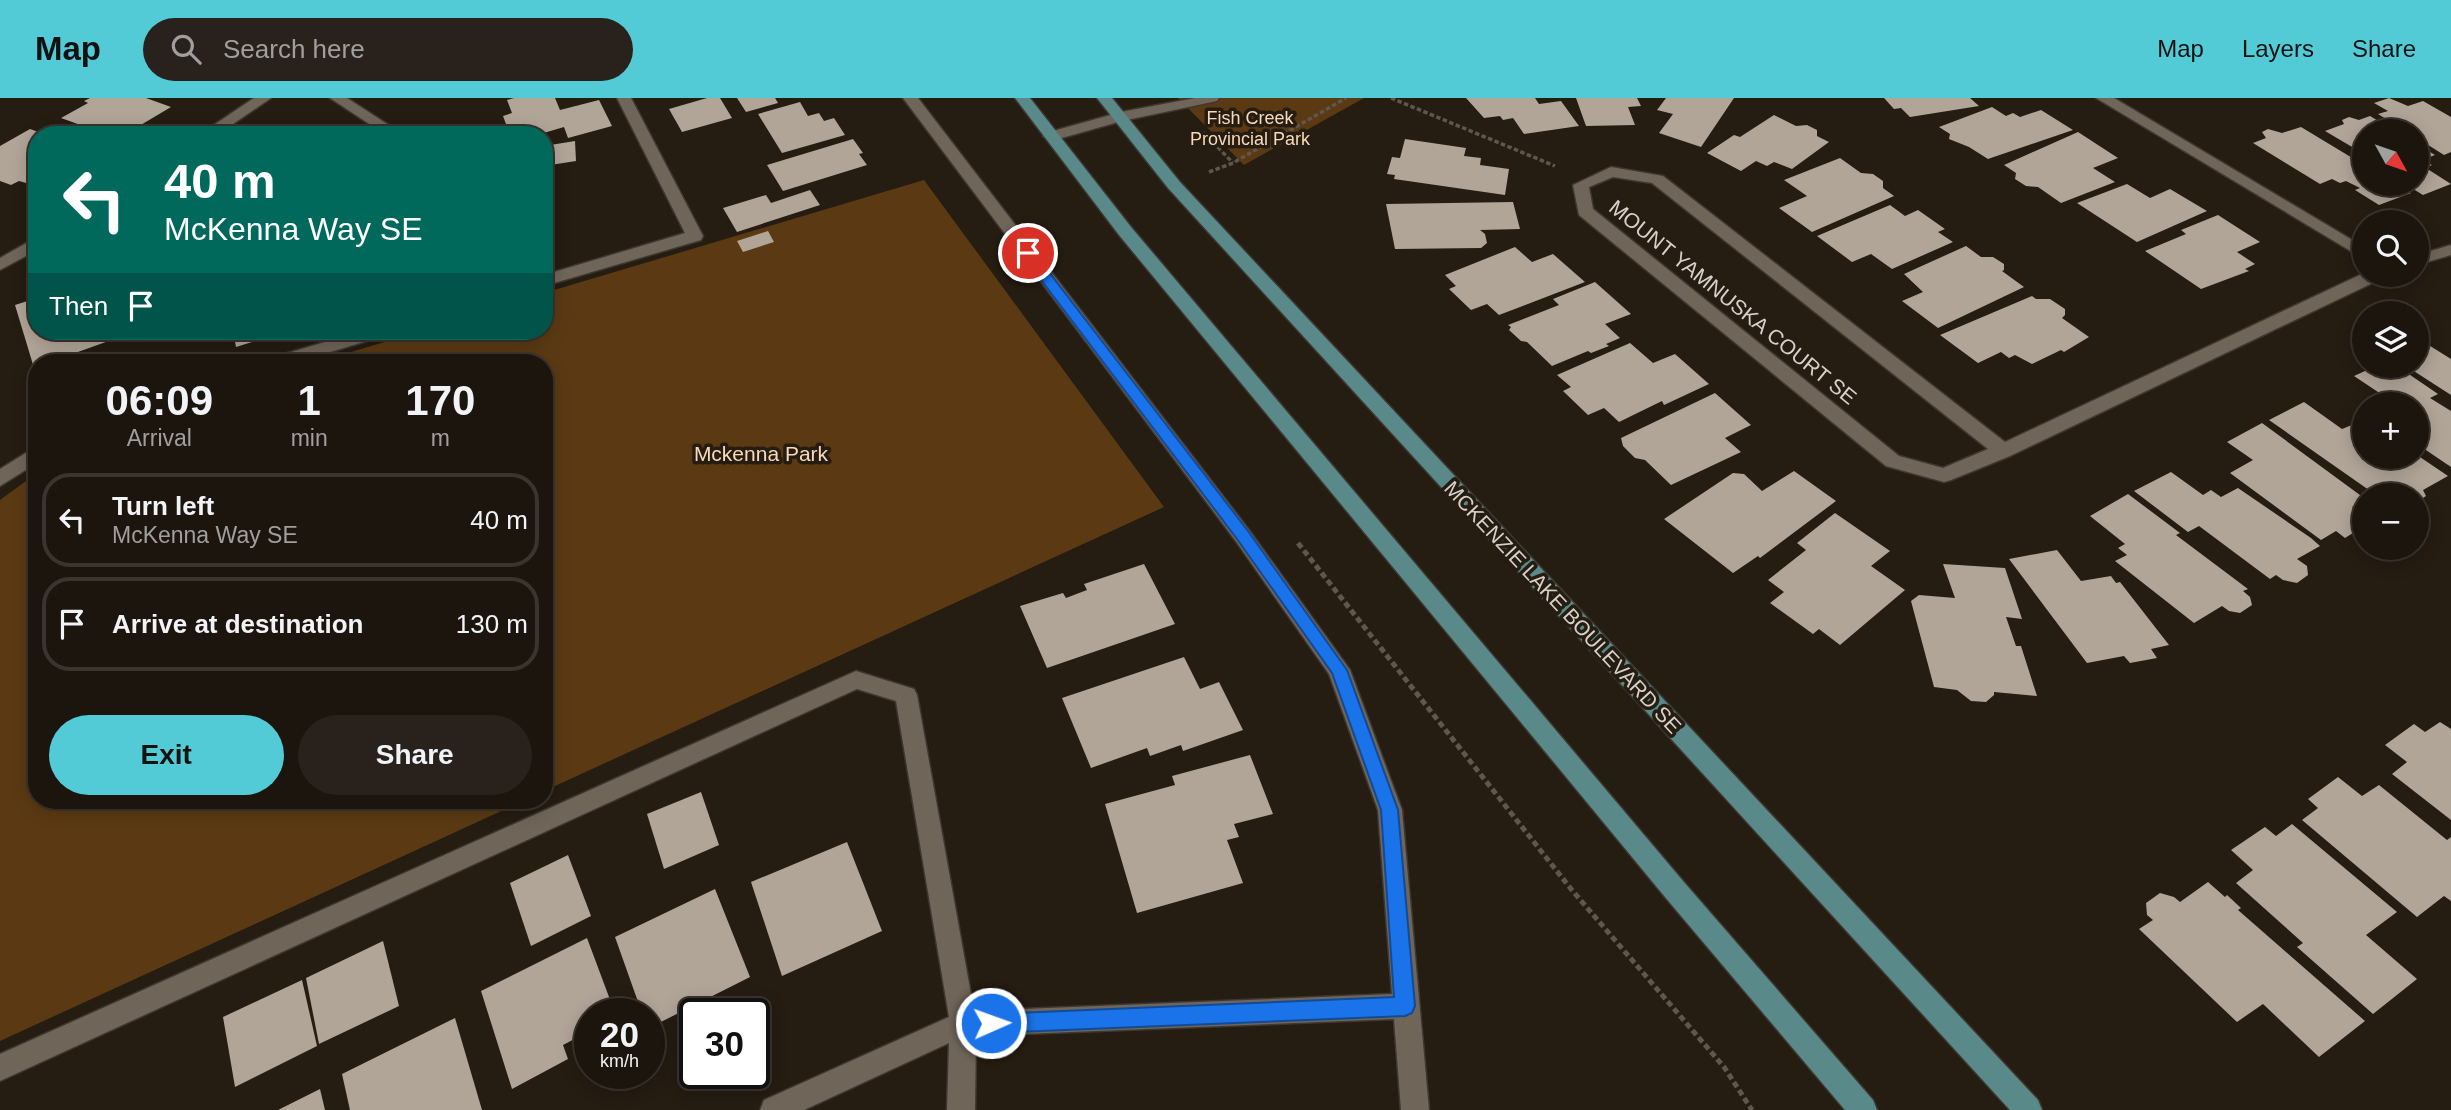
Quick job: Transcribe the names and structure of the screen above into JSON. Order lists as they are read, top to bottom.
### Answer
{
  "streets": {
    "main road": ["MCKENZIE LAKE BOULEVARD SE"],
    "street": ["MOUNT YAMNUSKA COURT SE"]
  },
  "parks": ["Fish Creek Provincial Park", "Mckenna Park"],
  "north": "bottom right",
  "page": {
    "header": "Map",
    "search": "Search here",
    "nav": ["Map", "Layers", "Share"],
    "map_buttons": ["+", "−"],
    "turn": ["40 m", "McKenna Way SE"],
    "then": "Then",
    "eta": [
      "06:09",
      "Arrival",
      "1",
      "min",
      "170",
      "m"
    ],
    "list": [
      {
        "name": "Turn left",
        "note": "McKenna Way SE",
        "value": "40 m"
      },
      {
        "name": "Arrive at destination",
        "value": "130 m"
      }
    ],
    "buttons": ["Exit", "Share"],
    "speed": "20 km/h",
    "limit": "30"
  }
}
